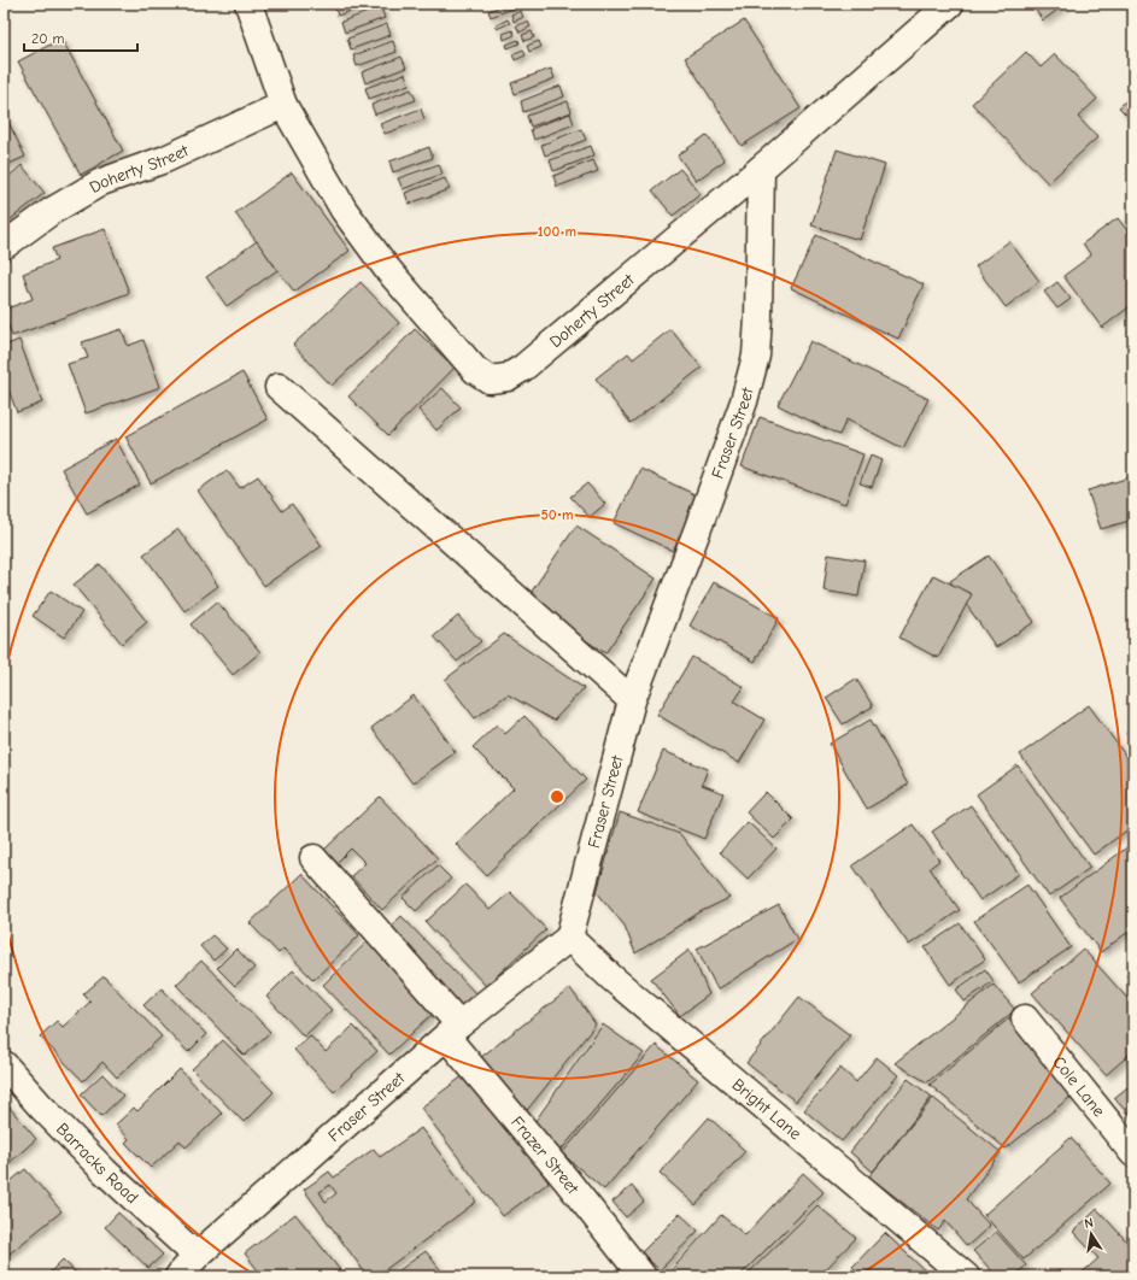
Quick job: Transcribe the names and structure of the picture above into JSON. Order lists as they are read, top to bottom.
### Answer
{
  "streets": {
    "street": [
      "Doherty Street",
      "Fraser Street",
      "Cole Lane",
      "Bright Lane",
      "Frazer Street",
      "Barracks Road"
    ]
  },
  "crossings": [
    ["Doherty Street", "Fraser Street"],
    ["Fraser Street", "Bright Lane"],
    ["Fraser Street", "Frazer Street"],
    ["Fraser Street", "Barracks Road"]
  ],
  "scale_bar": "20 m",
  "north": "top",
  "rings": ["100 m", "50 m"]
}
